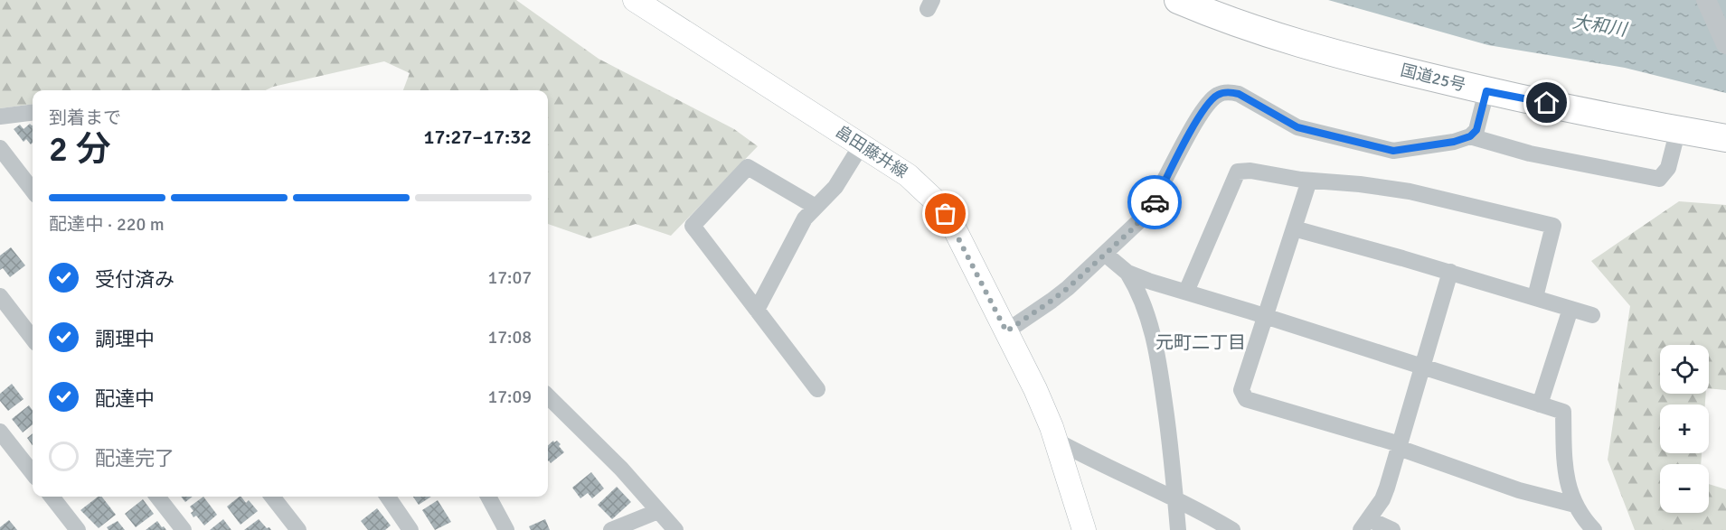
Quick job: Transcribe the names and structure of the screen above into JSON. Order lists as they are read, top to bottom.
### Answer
{
  "streets": {
    "highway": ["国道25号"],
    "main road": ["畠田藤井線"]
  },
  "districts": ["元町二丁目"],
  "water": ["大和川"],
  "page": {
    "heading": ["2 分", "到着まで", "17:27–17:32"],
    "bar": "配達中 · 220 m",
    "list": [
      ["受付済み", "17:07"],
      ["調理中", "17:08"],
      ["配達中", "17:09"],
      "配達完了"
    ],
    "map_buttons": ["+", "−"]
  }
}
